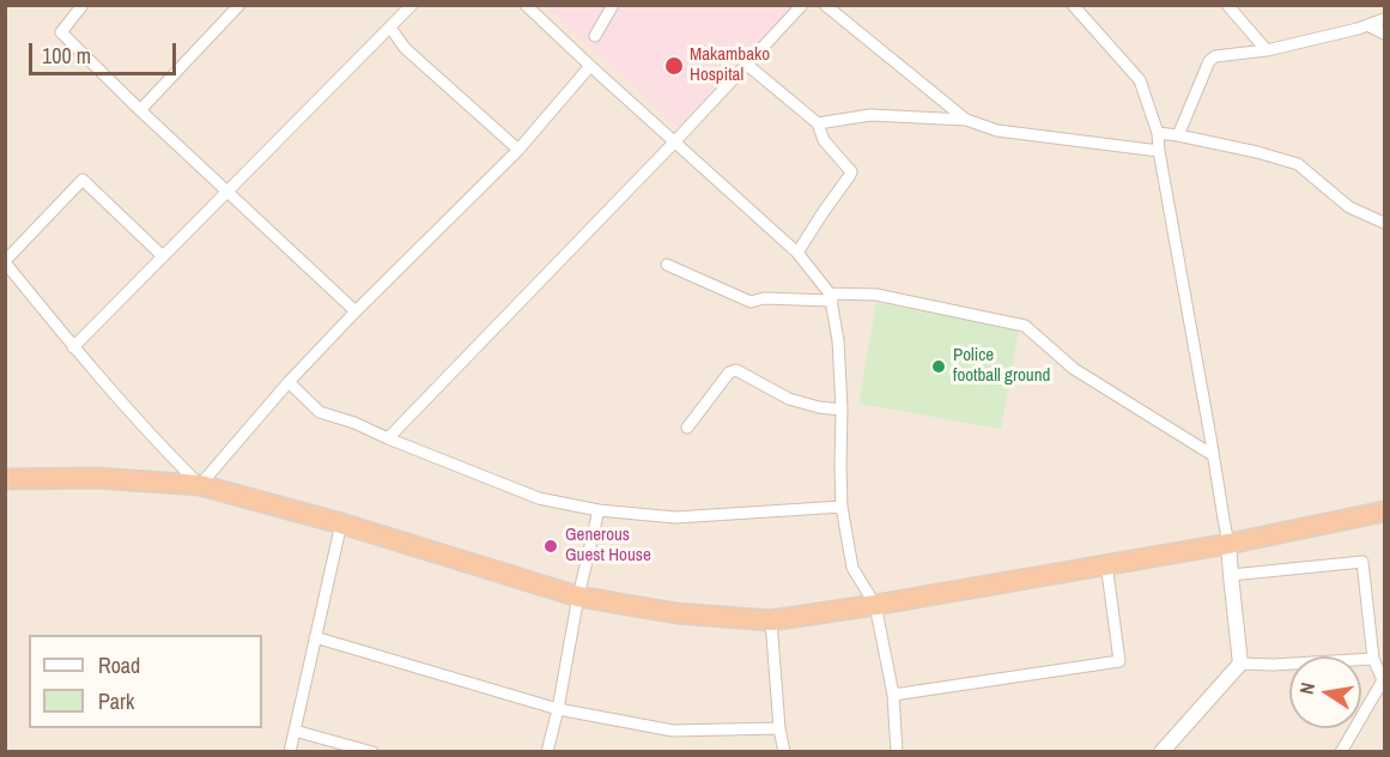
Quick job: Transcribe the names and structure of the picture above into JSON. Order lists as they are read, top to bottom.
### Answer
{
  "places": ["Makambako Hospital", "Police football ground", "Generous Guest House"],
  "legend": ["Road", "Park"],
  "scale_bar": "100 m",
  "north": "left"
}
